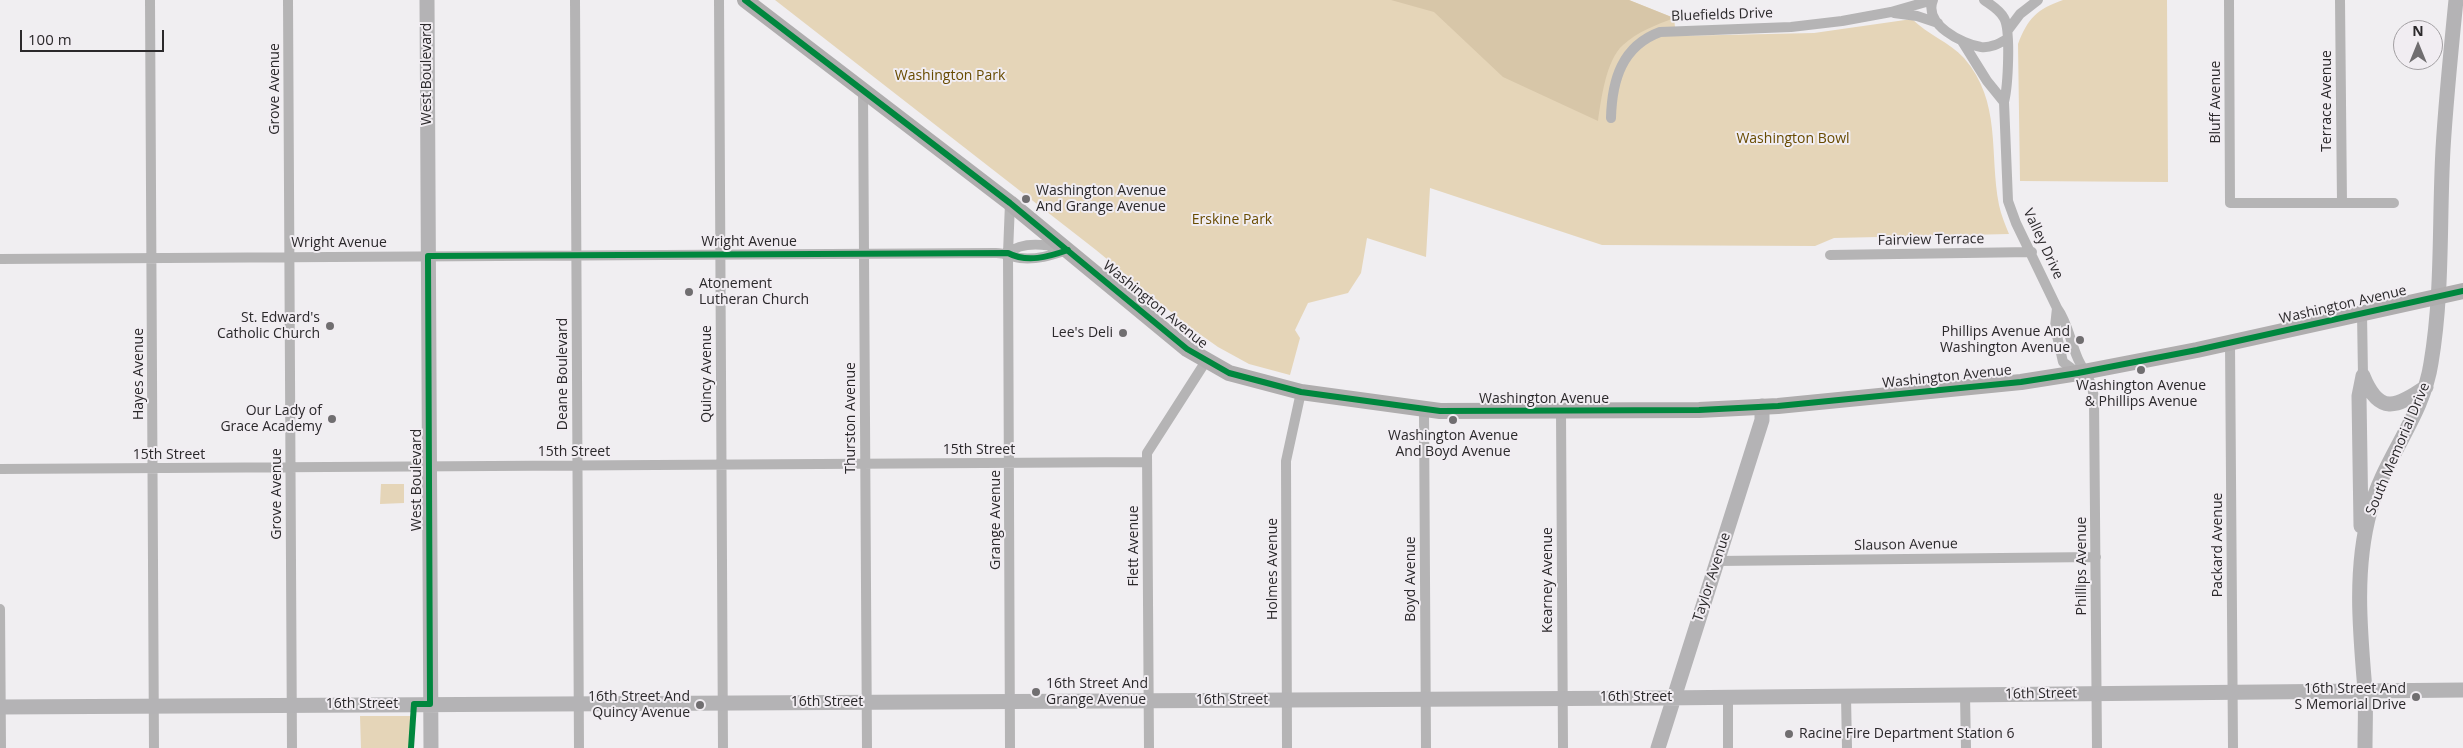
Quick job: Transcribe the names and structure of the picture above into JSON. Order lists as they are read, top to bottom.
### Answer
{
  "streets": {
    "main road": ["Washington Avenue"],
    "street": [
      "Bluefields Drive",
      "West Boulevard",
      "Grove Avenue",
      "Terrace Avenue",
      "Bluff Avenue",
      "Fairview Terrace",
      "Wright Avenue",
      "Valley Drive",
      "Hayes Avenue",
      "Deane Boulevard",
      "Quincy Avenue",
      "Thurston Avenue",
      "South Memorial Drive",
      "15th Street",
      "Grange Avenue",
      "Slauson Avenue",
      "Packard Avenue",
      "Flett Avenue",
      "Phillips Avenue",
      "Holmes Avenue",
      "Taylor Avenue",
      "Boyd Avenue",
      "Kearney Avenue",
      "16th Street"
    ]
  },
  "crossings": [
    ["West Boulevard", "Wright Avenue"],
    ["West Boulevard", "15th Street"],
    ["West Boulevard", "16th Street"],
    ["Grove Avenue", "Wright Avenue"],
    ["Grove Avenue", "15th Street"],
    ["Grove Avenue", "16th Street"],
    ["Terrace Avenue", "Bluff Avenue"],
    ["Fairview Terrace", "Valley Drive"],
    ["Wright Avenue", "Washington Avenue"],
    ["Wright Avenue", "Hayes Avenue"],
    ["Wright Avenue", "Deane Boulevard"],
    ["Wright Avenue", "Quincy Avenue"],
    ["Wright Avenue", "Thurston Avenue"],
    ["Wright Avenue", "Grange Avenue"],
    ["Valley Drive", "Washington Avenue"],
    ["Valley Drive", "Phillips Avenue"],
    ["Washington Avenue", "Thurston Avenue"],
    ["Washington Avenue", "South Memorial Drive"],
    ["Washington Avenue", "Grange Avenue"],
    ["Washington Avenue", "Packard Avenue"],
    ["Washington Avenue", "Flett Avenue"],
    ["Washington Avenue", "Phillips Avenue"],
    ["Washington Avenue", "Holmes Avenue"],
    ["Washington Avenue", "Taylor Avenue"],
    ["Washington Avenue", "Boyd Avenue"],
    ["Washington Avenue", "Kearney Avenue"],
    ["Hayes Avenue", "15th Street"],
    ["Hayes Avenue", "16th Street"],
    ["Deane Boulevard", "15th Street"],
    ["Deane Boulevard", "16th Street"],
    ["Quincy Avenue", "15th Street"],
    ["Quincy Avenue", "16th Street"],
    ["Thurston Avenue", "15th Street"],
    ["Thurston Avenue", "16th Street"],
    ["South Memorial Drive", "16th Street"],
    ["15th Street", "Grange Avenue"],
    ["15th Street", "Flett Avenue"],
    ["Grange Avenue", "16th Street"],
    ["Slauson Avenue", "Phillips Avenue"],
    ["Slauson Avenue", "Taylor Avenue"],
    ["Packard Avenue", "16th Street"],
    ["Flett Avenue", "16th Street"],
    ["Phillips Avenue", "16th Street"],
    ["Holmes Avenue", "16th Street"],
    ["Taylor Avenue", "16th Street"],
    ["Boyd Avenue", "16th Street"],
    ["Kearney Avenue", "16th Street"]
  ],
  "parks": ["Washington Park", "Washington Bowl", "Erskine Park"],
  "places": [
    "Washington Avenue And Grange Avenue",
    "Atonement Lutheran Church",
    "St. Edward's Catholic Church",
    "Lee's Deli",
    "Phillips Avenue And Washington Avenue",
    "Washington Avenue & Phillips Avenue",
    "Our Lady of Grace Academy",
    "Washington Avenue And Boyd Avenue",
    "16th Street And Grange Avenue",
    "16th Street And S Memorial Drive",
    "16th Street And Quincy Avenue",
    "Racine Fire Department Station 6"
  ],
  "scale_bar": "100 m",
  "north": "top"
}
